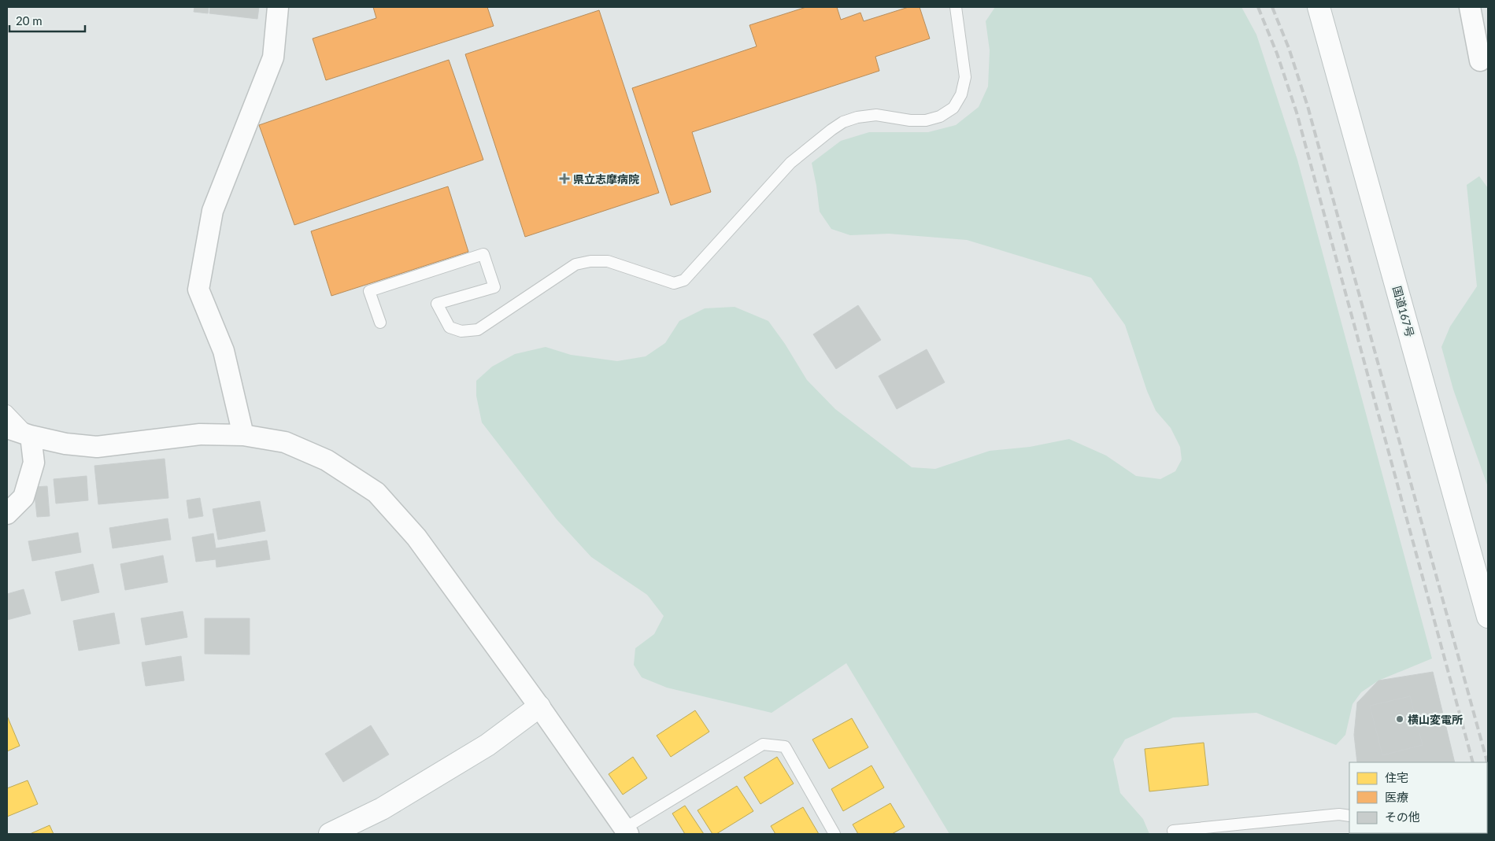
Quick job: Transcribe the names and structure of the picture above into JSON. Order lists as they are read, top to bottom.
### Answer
{
  "streets": {
    "street": ["国道167号"]
  },
  "places": {
    "health": ["県立志摩病院"],
    "other": ["横山変電所"]
  },
  "legend": ["住宅", "医療", "その他"],
  "scale_bar": "20 m"
}
